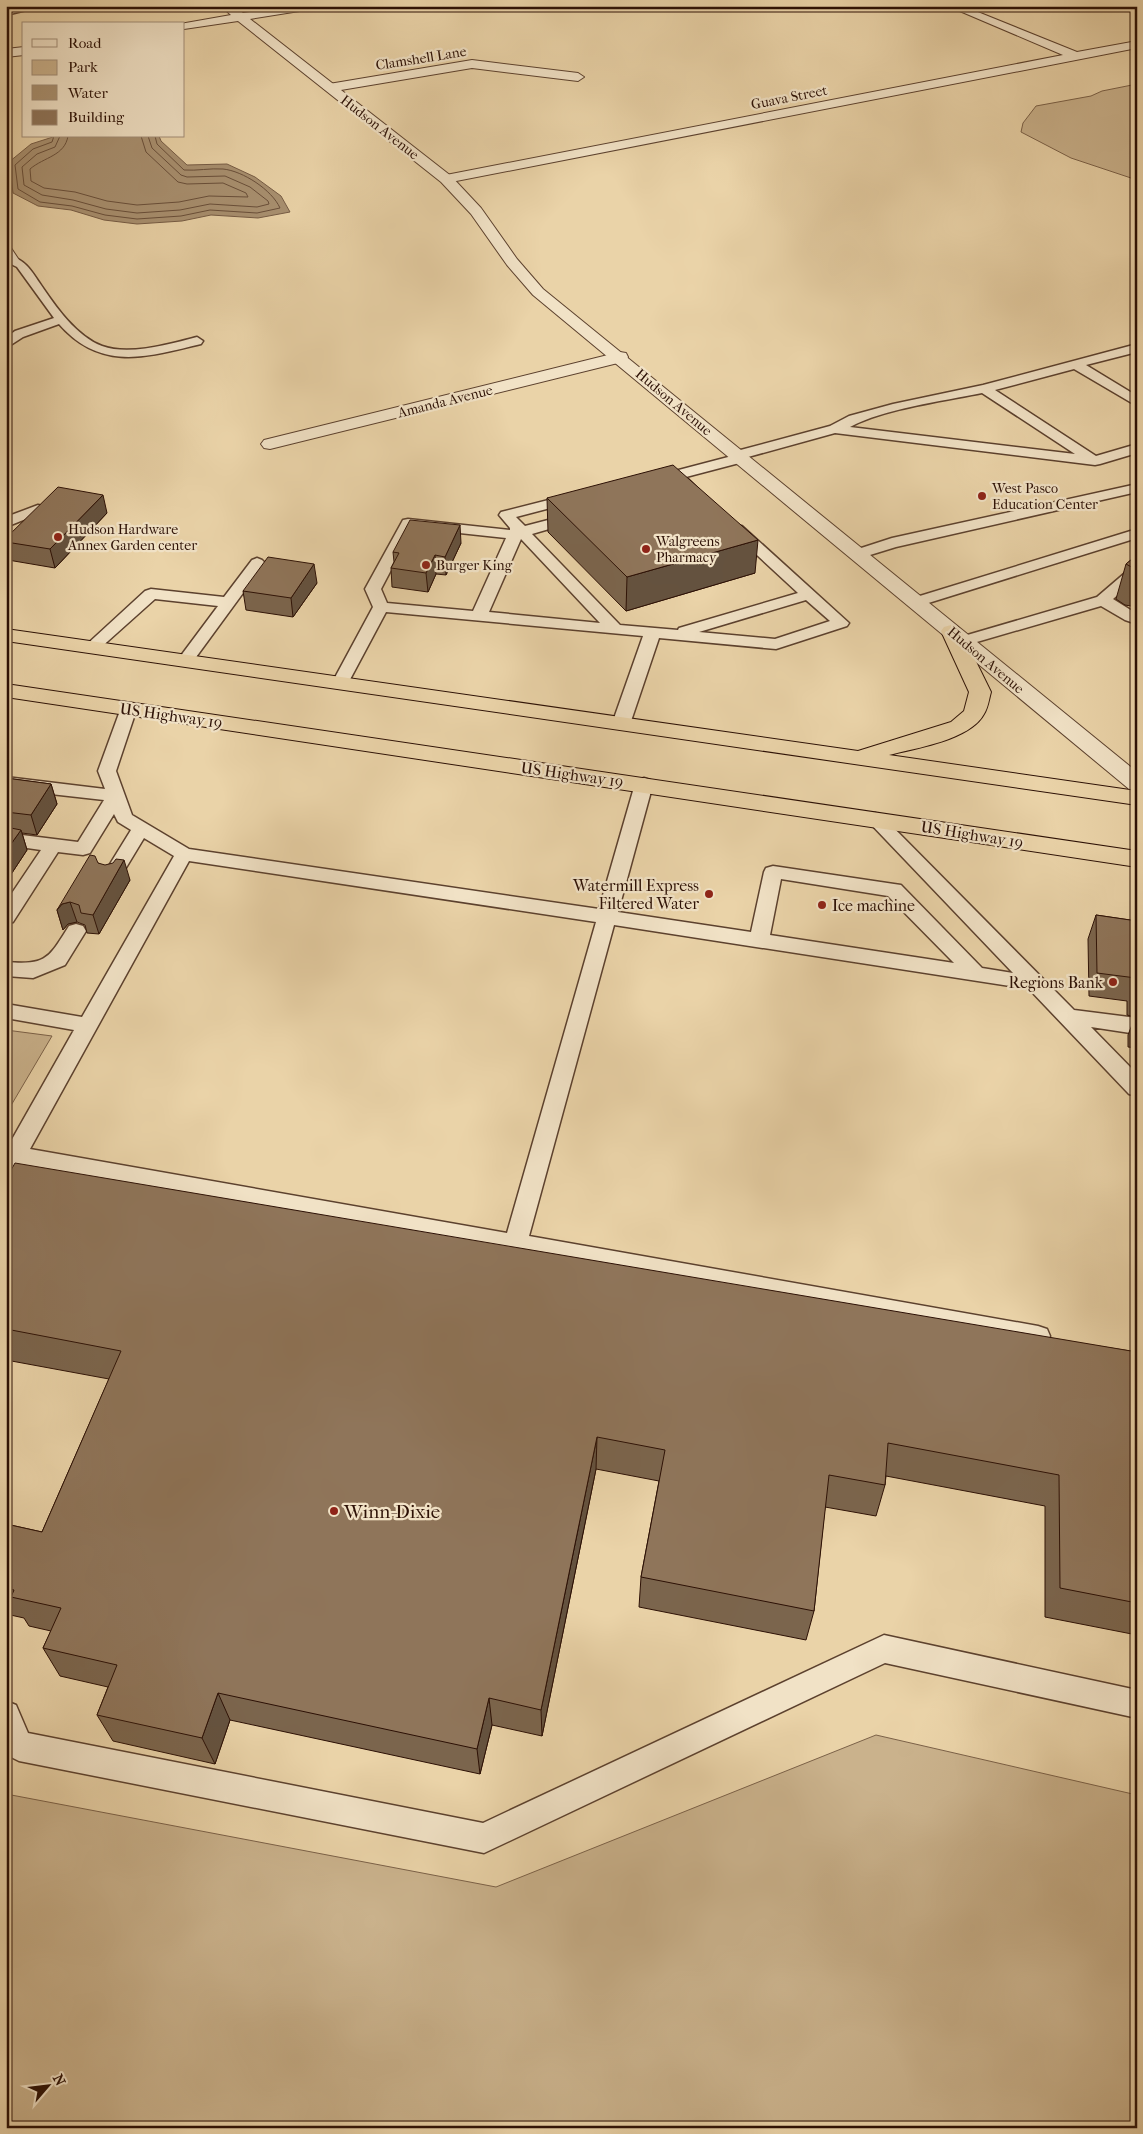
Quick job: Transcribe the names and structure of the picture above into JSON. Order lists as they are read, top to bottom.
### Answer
{
  "streets": {
    "highway": ["US Highway 19"],
    "street": [
      "Clamshell Lane",
      "Guava Street",
      "Hudson Avenue",
      "Amanda Avenue"
    ]
  },
  "crossings": [
    ["Clamshell Lane", "Hudson Avenue"],
    ["Guava Street", "Hudson Avenue"],
    ["Hudson Avenue", "Amanda Avenue"]
  ],
  "places": [
    "West Pasco Education Center",
    "Hudson Hardware Annex Garden center",
    "Walgreens Pharmacy",
    "Burger King",
    "Watermill Express Filtered Water",
    "Ice machine",
    "Regions Bank",
    "Winn-Dixie"
  ],
  "legend": [
    "Road",
    "Park",
    "Water",
    "Building"
  ],
  "north": "top right"
}
